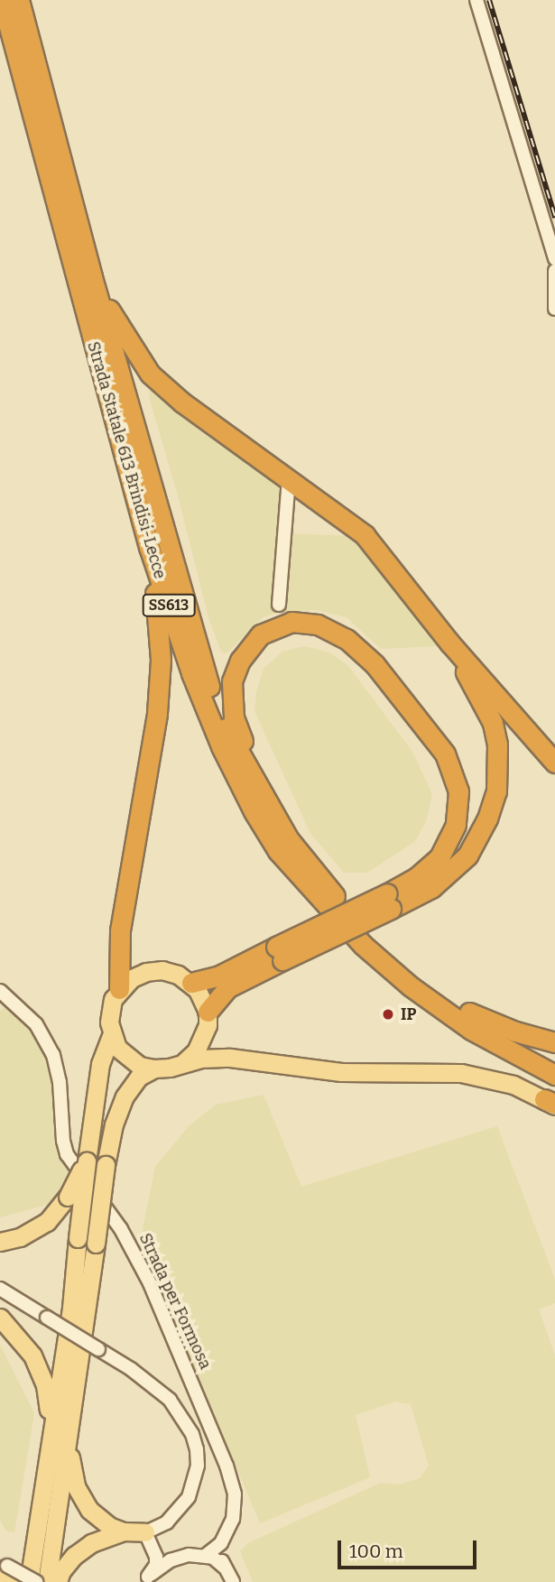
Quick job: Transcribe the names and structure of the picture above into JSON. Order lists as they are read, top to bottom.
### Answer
{
  "streets": {
    "highway": ["Strada Statale 613 Brindisi-Lecce", "SS613"],
    "street": ["Strada per Formosa"]
  },
  "places": ["IP"],
  "scale_bar": "100 m"
}
